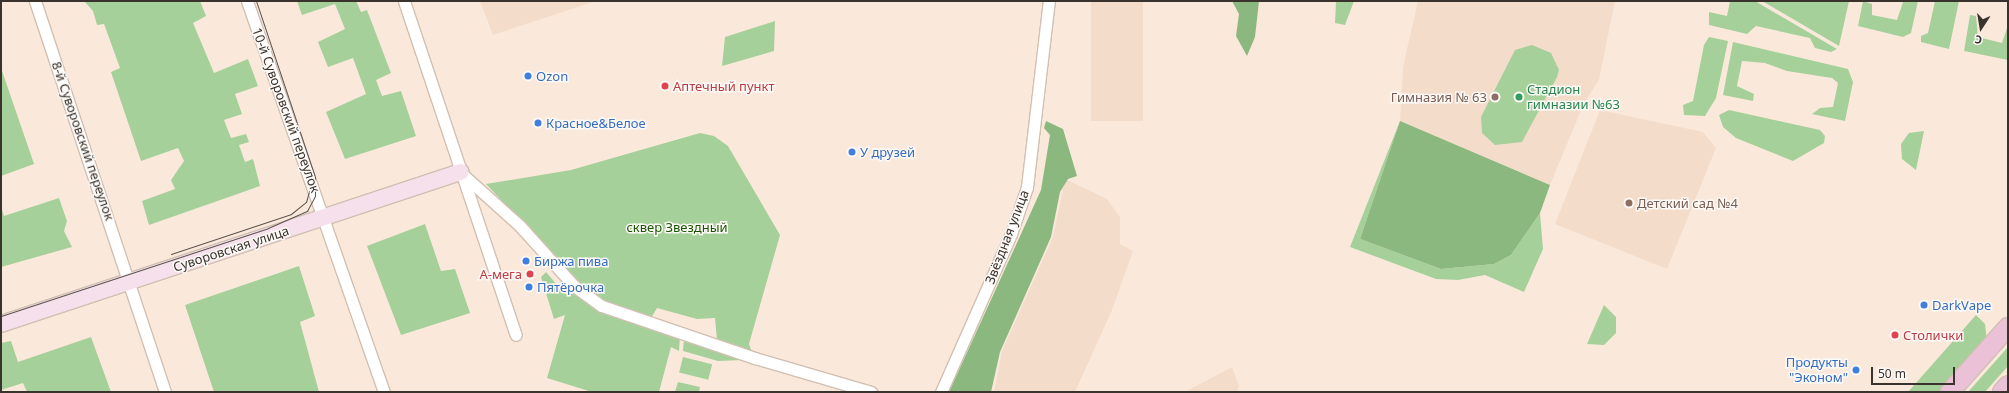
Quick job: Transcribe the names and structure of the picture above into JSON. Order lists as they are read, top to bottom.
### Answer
{
  "streets": {
    "street": [
      "10-й Суворовский переулок",
      "8-й Суворовский переулок",
      "Звёздная улица",
      "Суворовская улица"
    ]
  },
  "crossings": [
    ["10-й Суворовский переулок", "Суворовская улица"],
    ["8-й Суворовский переулок", "Суворовская улица"]
  ],
  "parks": ["сквер Звездный"],
  "places": [
    "Ozon",
    "Аптечный пункт",
    "Гимназия № 63",
    "Стадион гимназии №63",
    "Красное&Белое",
    "У друзей",
    "Детский сад №4",
    "Биржа пива",
    "А-мега",
    "Пятёрочка",
    "DarkVape",
    "Столички",
    "Продукты \"Эконом\""
  ],
  "scale_bar": "50 m",
  "north": "bottom"
}
